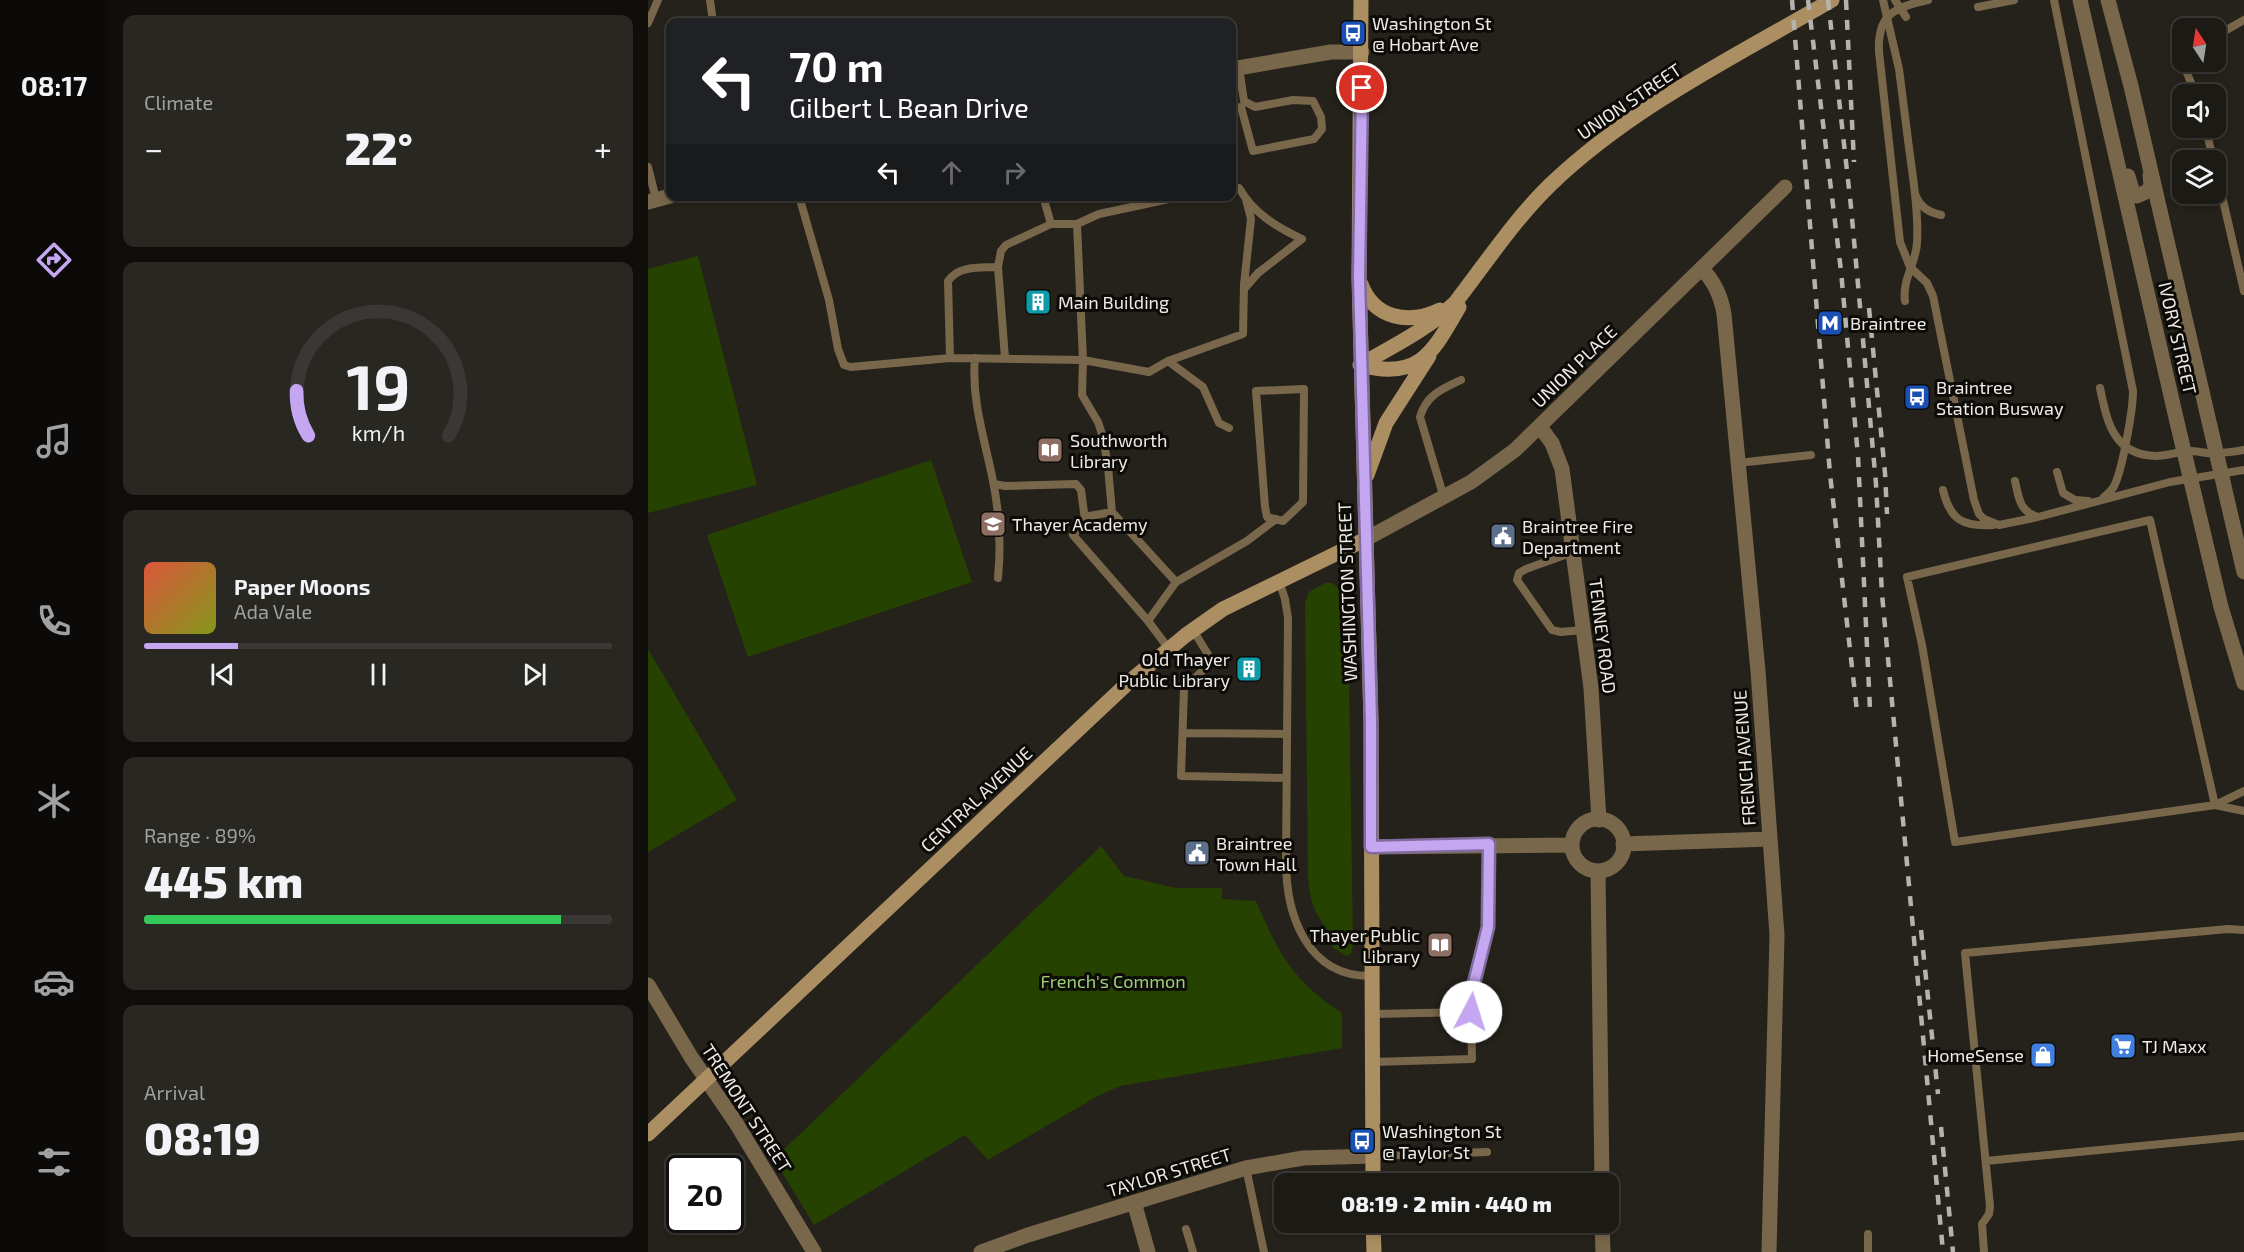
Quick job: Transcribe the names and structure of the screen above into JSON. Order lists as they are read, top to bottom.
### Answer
{
  "streets": {
    "main road": ["UNION STREET", "WASHINGTON STREET", "CENTRAL AVENUE"],
    "street": [
      "IVORY STREET",
      "UNION PLACE",
      "TENNEY ROAD",
      "FRENCH AVENUE",
      "TREMONT STREET",
      "TAYLOR STREET"
    ]
  },
  "crossings": [
    ["UNION STREET", "WASHINGTON STREET"],
    ["UNION PLACE", "WASHINGTON STREET"],
    ["UNION PLACE", "TENNEY ROAD"],
    ["UNION PLACE", "FRENCH AVENUE"],
    ["UNION PLACE", "CENTRAL AVENUE"],
    ["WASHINGTON STREET", "CENTRAL AVENUE"],
    ["WASHINGTON STREET", "TAYLOR STREET"],
    ["CENTRAL AVENUE", "TREMONT STREET"]
  ],
  "parks": ["French's Common"],
  "places": {
    "bus stop": ["Washington St @ Hobart Ave", "Braintree Station Busway", "Washington St @ Taylor St"],
    "building": ["Main Building", "Old Thayer Public Library"],
    "metro station": ["Braintree"],
    "library": ["Southworth Library", "Thayer Public Library"],
    "school or university": ["Thayer Academy"],
    "public building": ["Braintree Fire Department", "Braintree Town Hall"],
    "supermarket": ["TJ Maxx"],
    "shop": ["HomeSense"]
  },
  "north": "top",
  "page": {
    "tabs": "08:17",
    "tile": [
      "Climate",
      ["Range · 89%", "445 km"],
      ["Arrival", "08:19"]
    ],
    "turn": ["70 m", "Gilbert L Bean Drive"],
    "heat": ["−", "22°", "+"],
    "song": ["Paper Moons", "Ada Vale"],
    "limit": "20",
    "trip": "08:19 · 2 min · 440 m",
    "gauge": ["19", "km/h"]
  }
}
